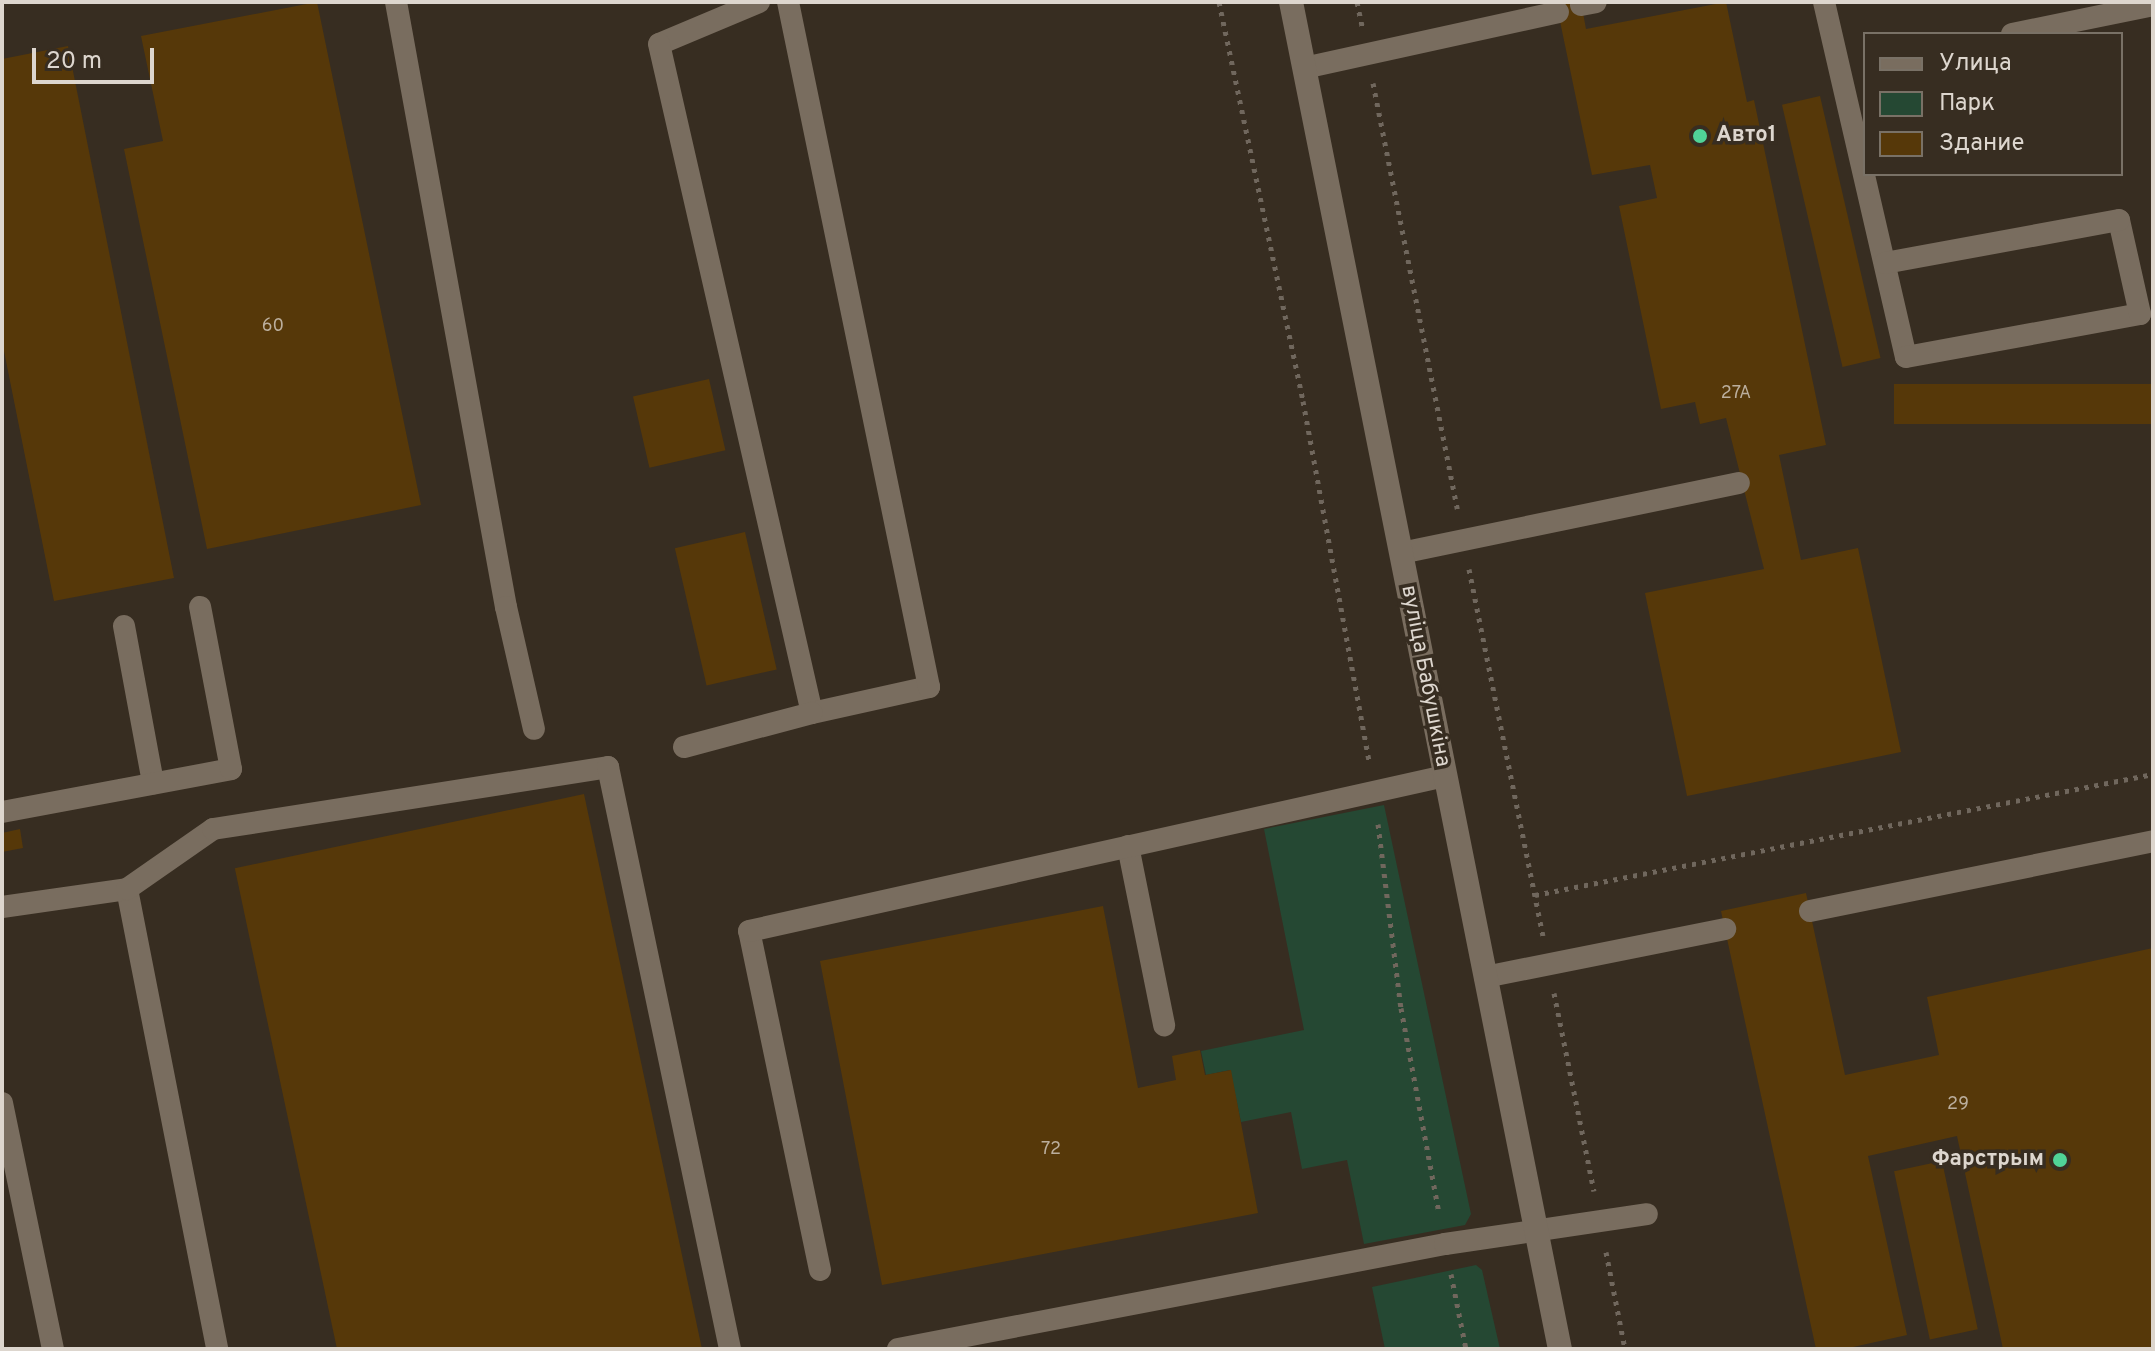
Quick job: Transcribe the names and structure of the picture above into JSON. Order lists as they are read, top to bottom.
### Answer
{
  "streets": {
    "street": ["вуліца Бабушкіна"]
  },
  "places": ["Авто1", "Фарстрым"],
  "house_numbers": [
    "60",
    "27А",
    "29",
    "72"
  ],
  "legend": ["Улица", "Парк", "Здание"],
  "scale_bar": "20 m"
}
